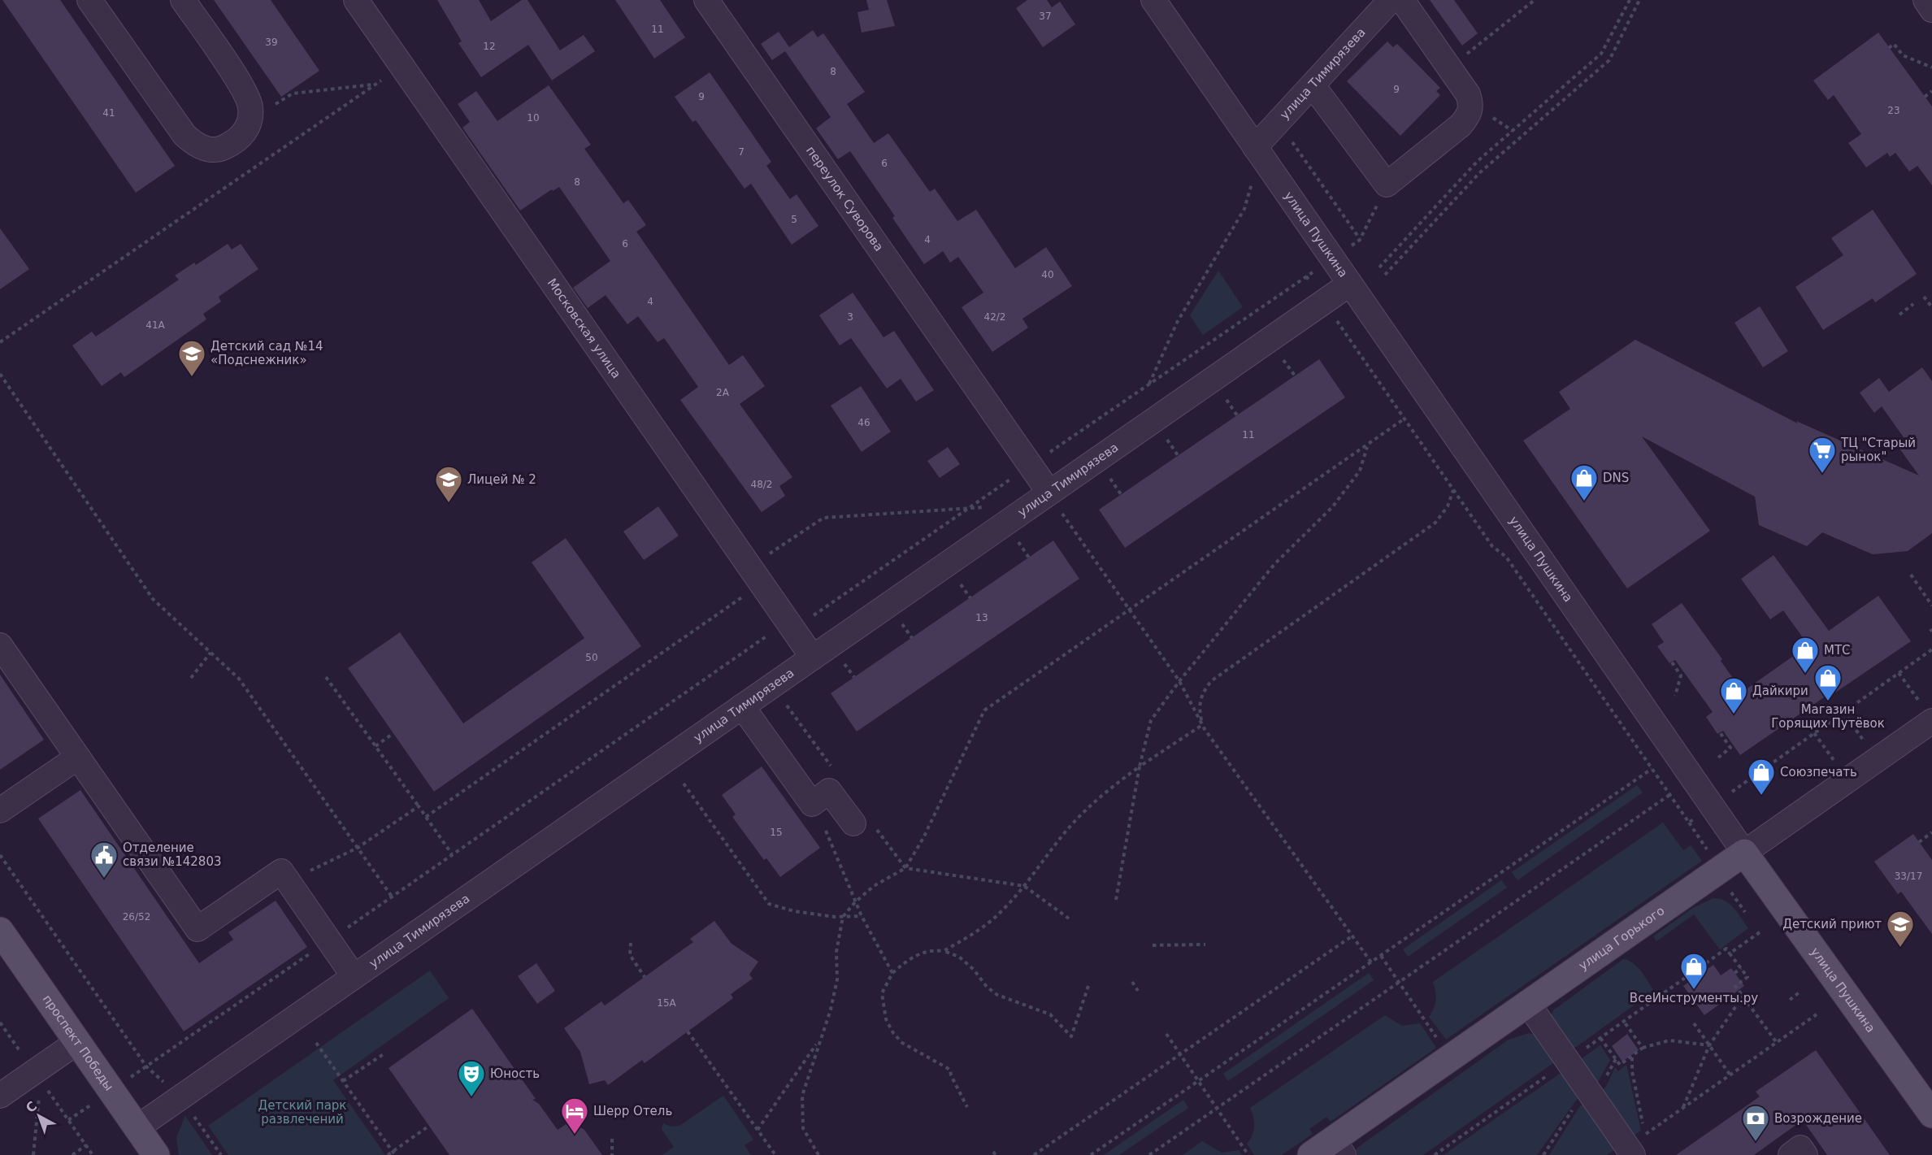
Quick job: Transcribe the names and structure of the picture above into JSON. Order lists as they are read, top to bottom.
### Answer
{
  "streets": {
    "main road": ["улица Пушкина", "улица Горького", "проспект Победы"],
    "street": ["улица Тимирязева", "переулок Суворова", "Московская улица"]
  },
  "crossings": [
    ["улица Тимирязева", "переулок Суворова"],
    ["улица Тимирязева", "улица Пушкина"],
    ["улица Тимирязева", "Московская улица"],
    ["улица Тимирязева", "проспект Победы"],
    ["улица Пушкина", "улица Горького"]
  ],
  "parks": ["Детский парк развлечений"],
  "places": {
    "school or university": ["Детский сад №14 «Подснежник»", "Лицей № 2", "Детский приют"],
    "supermarket": ["ТЦ \"Старый рынок\""],
    "shop": [
      "DNS",
      "МТС",
      "Магазин Горящих Путёвок",
      "Дайкири",
      "Союзпечать",
      "ВсеИнструменты.ру"
    ],
    "public building": ["Отделение связи №142803"],
    "theatre": ["Юность"],
    "hotel": ["Шерр Отель"],
    "bank": ["Возрождение"]
  },
  "house_numbers": [
    "37",
    "11",
    "39",
    "12",
    "8",
    "9",
    "9",
    "23",
    "41",
    "10",
    "7",
    "6",
    "8",
    "5",
    "4",
    "6",
    "40",
    "4",
    "3",
    "42/2",
    "41А",
    "2А",
    "46",
    "11",
    "48/2",
    "13",
    "50",
    "15",
    "33/17",
    "26/52",
    "15А"
  ],
  "north": "top left"
}
